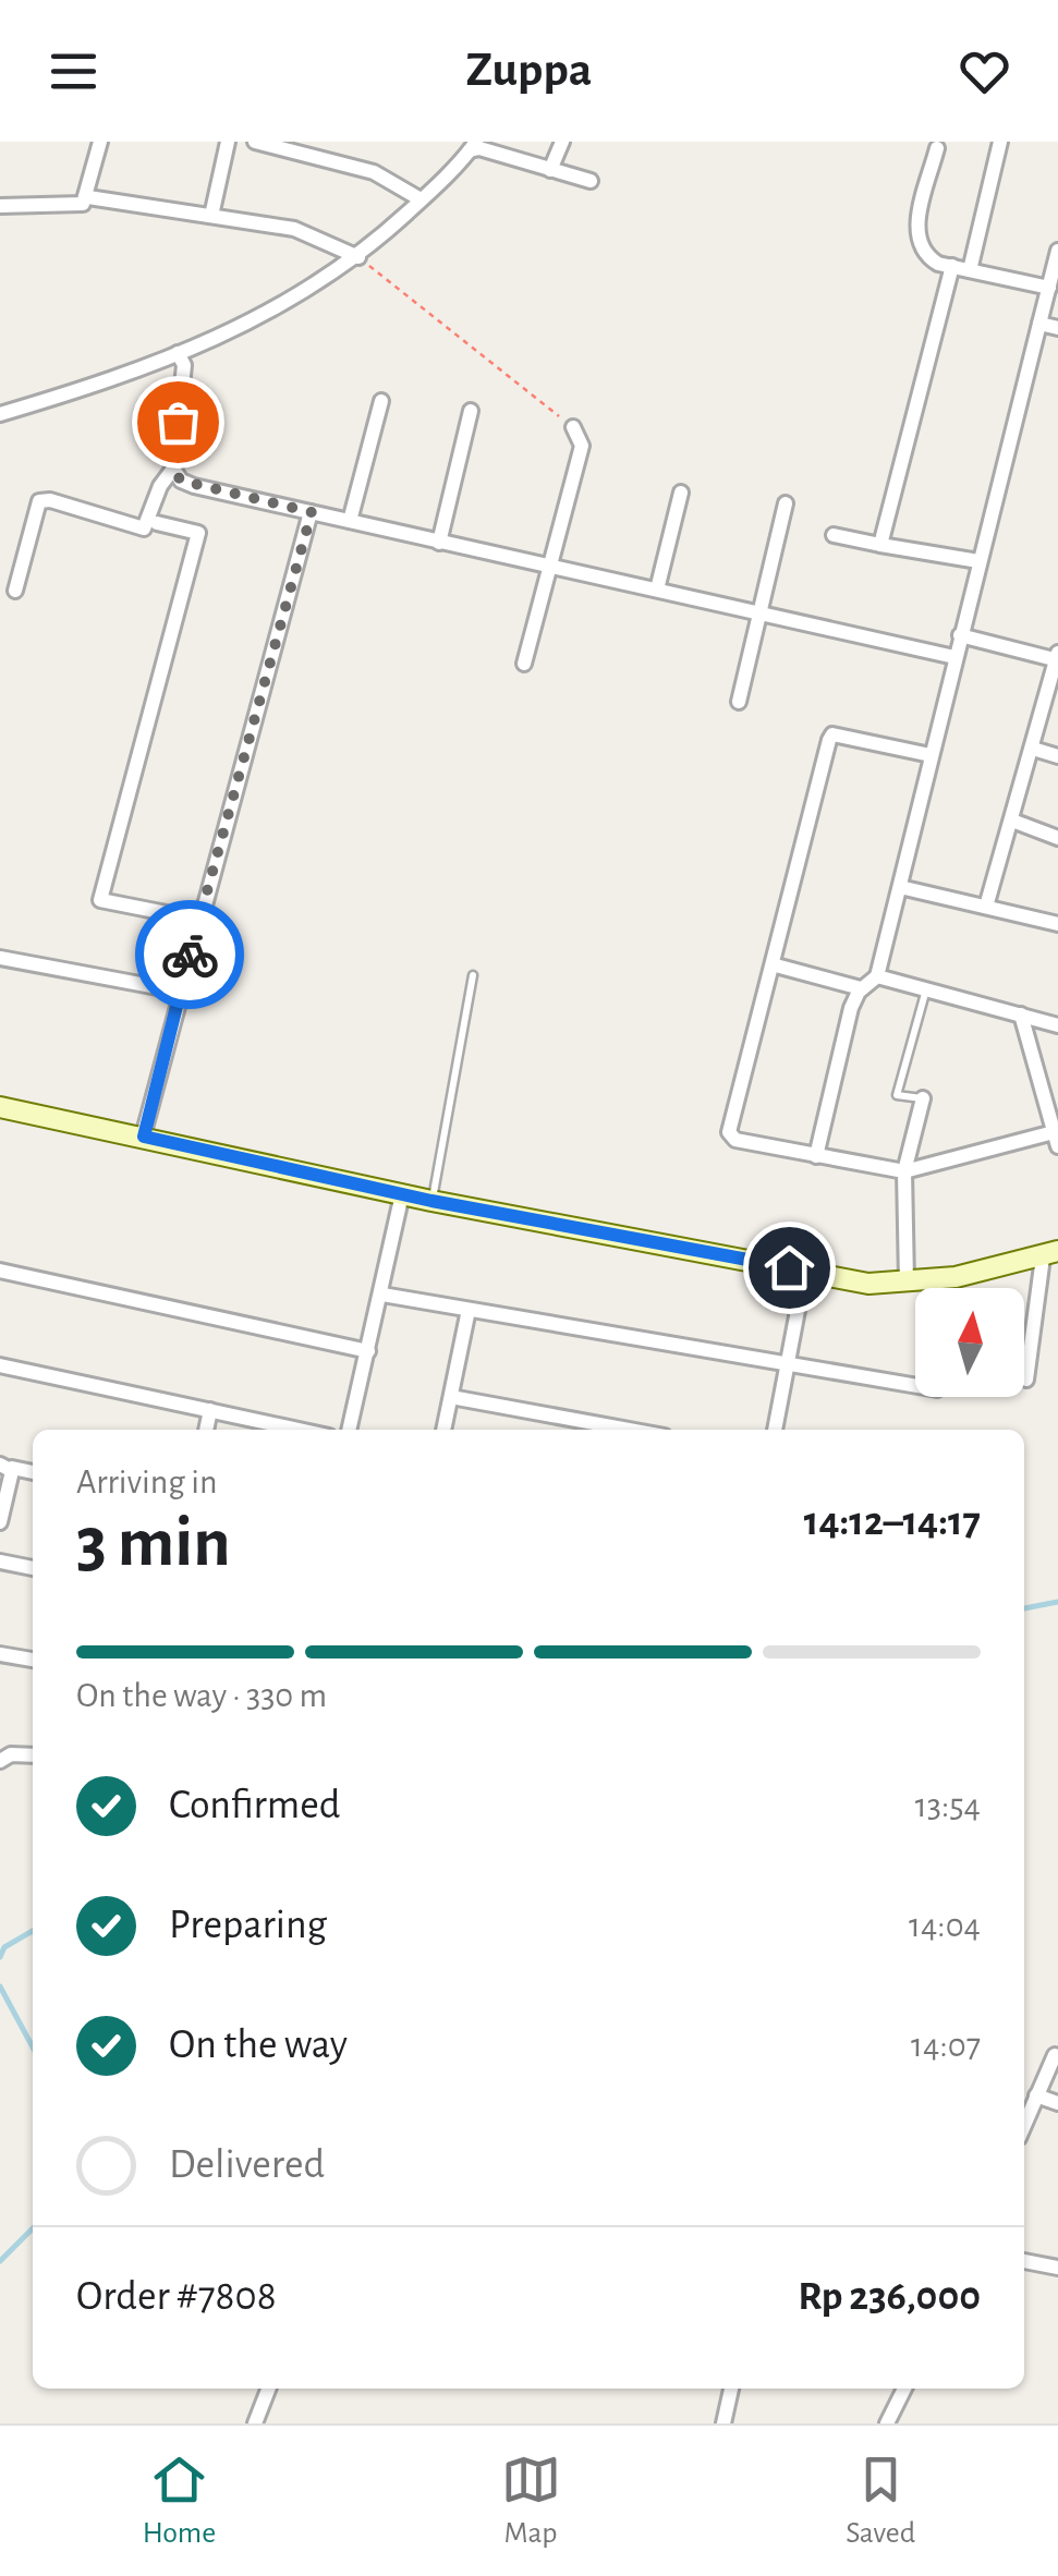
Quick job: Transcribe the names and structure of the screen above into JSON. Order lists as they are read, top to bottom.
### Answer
{
  "north": "top",
  "page": {
    "header": "Zuppa",
    "heading": ["3 min", "Arriving in", "14:12–14:17"],
    "panel": ["Order #7808", "Rp 236,000"],
    "bar": "On the way · 330 m",
    "list": [
      ["Confirmed", "13:54"],
      ["Preparing", "14:04"],
      ["On the way", "14:07"],
      "Delivered"
    ],
    "tabs": ["Home", "Map", "Saved"]
  }
}
